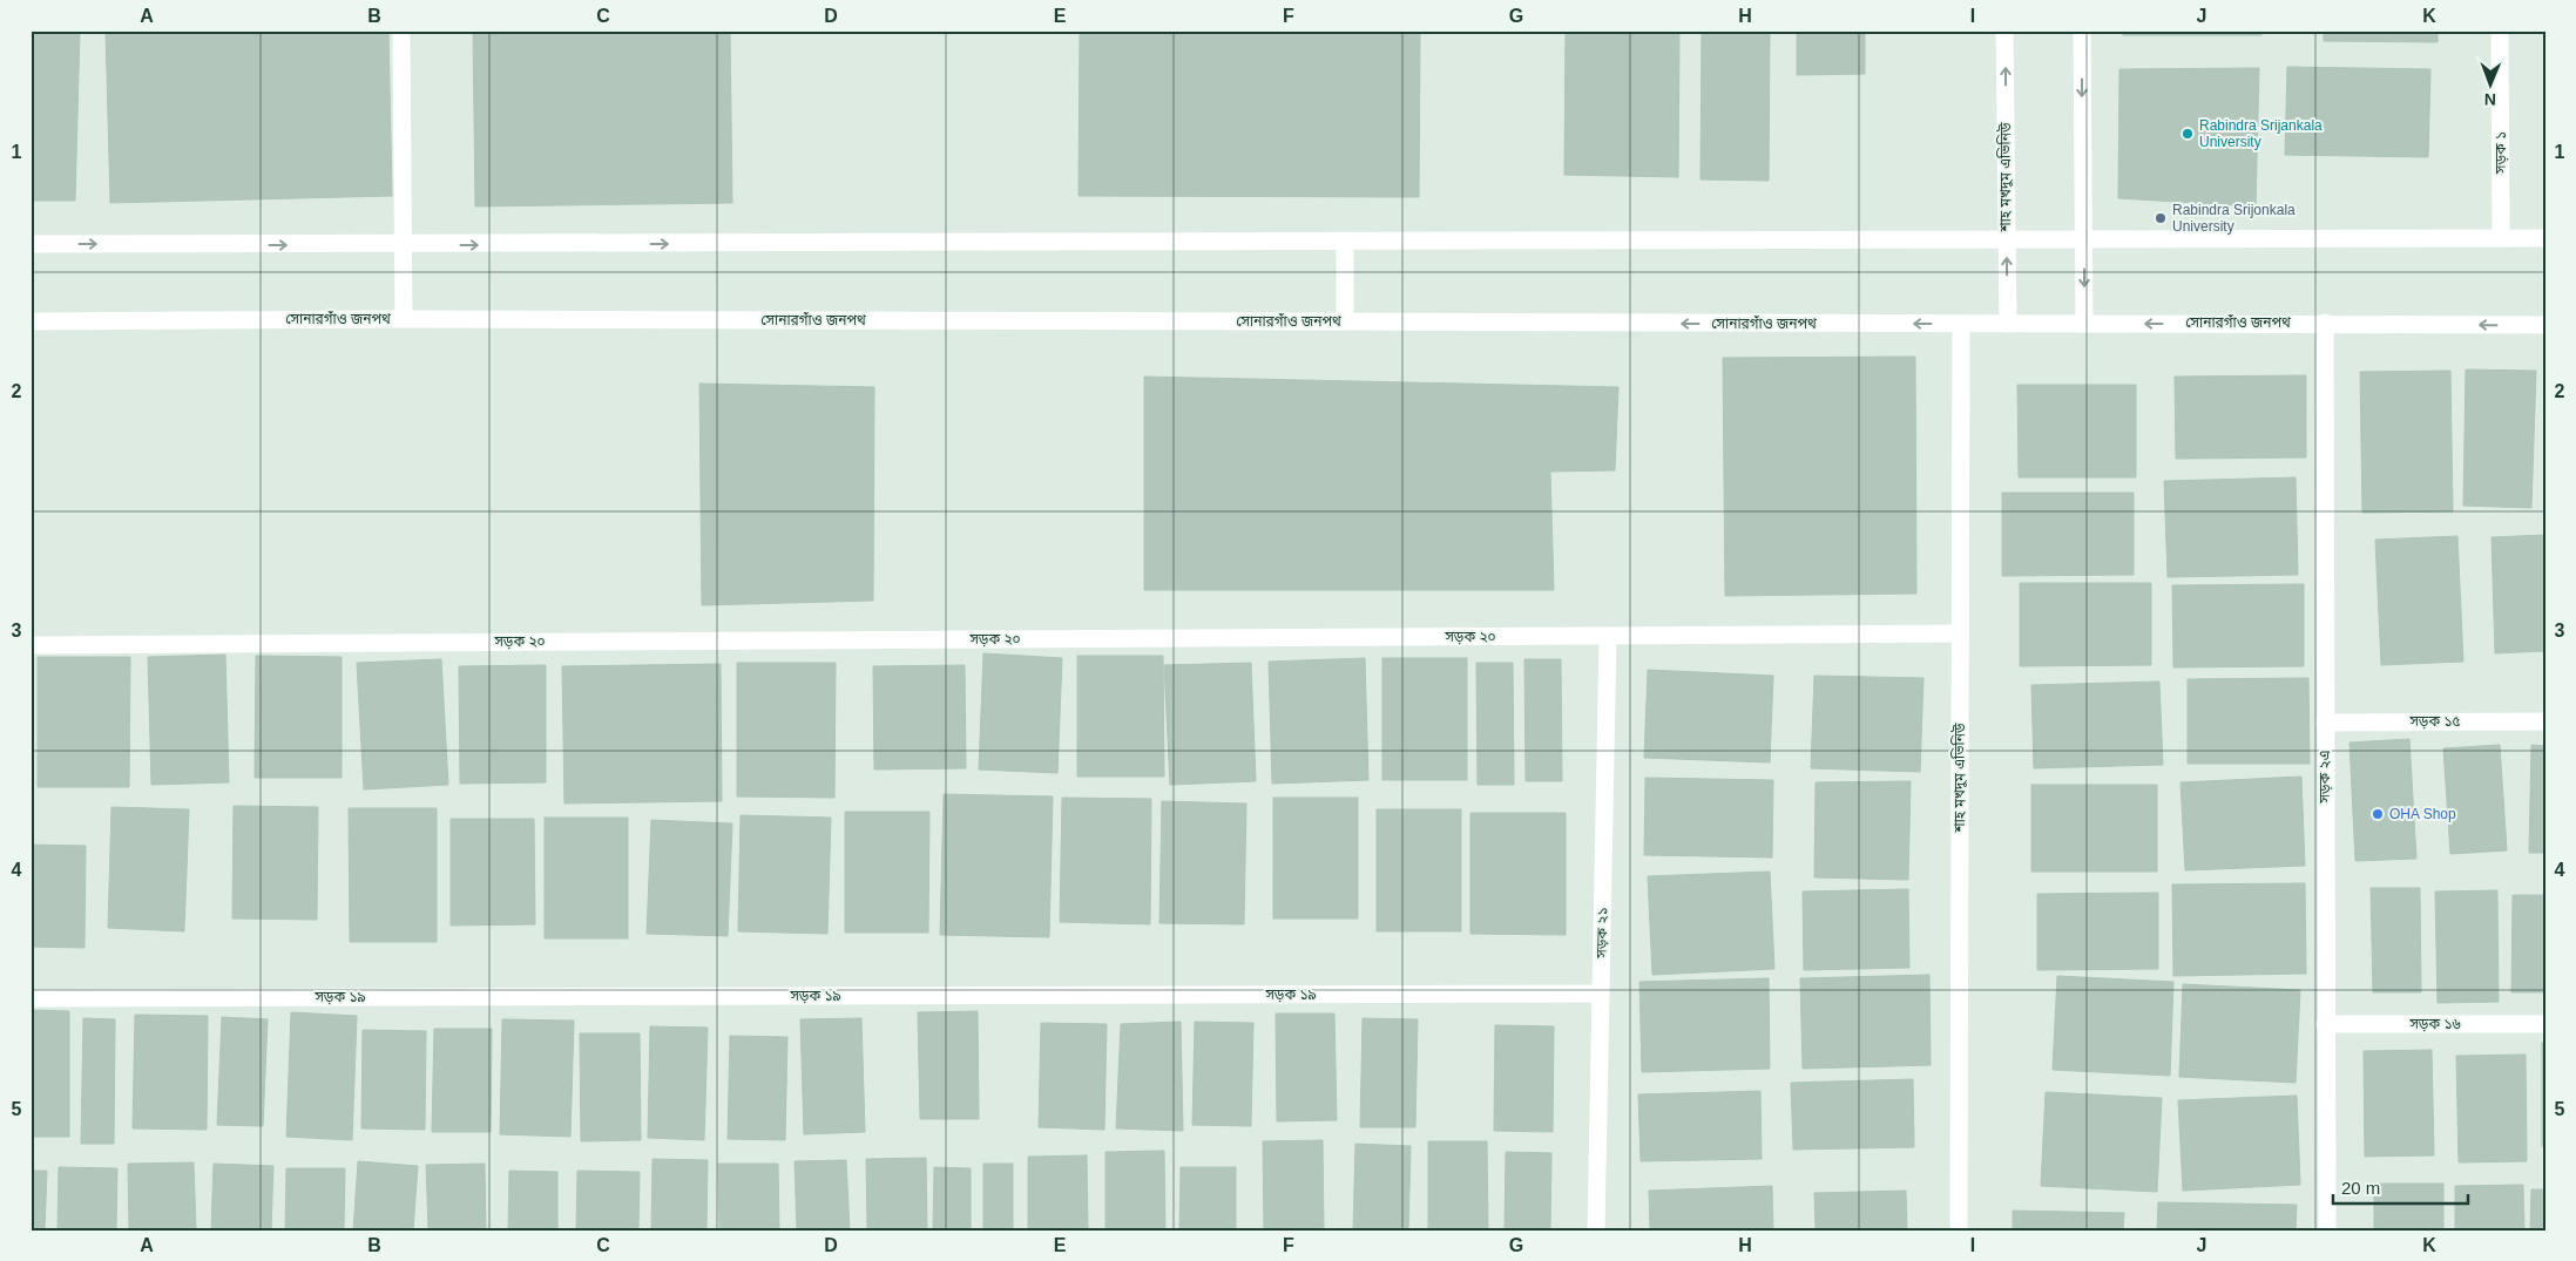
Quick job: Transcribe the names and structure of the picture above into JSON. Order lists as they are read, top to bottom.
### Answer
{
  "streets": {
    "street": [
      "সড়ক ১",
      "শাহ মখদুম এভিনিউ",
      "সোনারগাঁও জনপথ",
      "সড়ক ২০",
      "সড়ক ১৫",
      "সড়ক ২এ",
      "সড়ক ২১",
      "সড়ক ১৯",
      "সড়ক ১৬"
    ]
  },
  "crossings": [
    ["শাহ মখদুম এভিনিউ", "সোনারগাঁও জনপথ"],
    ["শাহ মখদুম এভিনিউ", "সড়ক ২০"],
    ["সোনারগাঁও জনপথ", "সড়ক ২এ"],
    ["সড়ক ২০", "সড়ক ২১"],
    ["সড়ক ১৫", "সড়ক ২এ"],
    ["সড়ক ২এ", "সড়ক ১৬"],
    ["সড়ক ২১", "সড়ক ১৯"]
  ],
  "places": ["Rabindra Srijankala University", "Rabindra Srijonkala University", "OHA Shop"],
  "scale_bar": "20 m",
  "north": "bottom",
  "grid": {
    "columns": [
      "A",
      "B",
      "C",
      "D",
      "E",
      "F",
      "G",
      "H",
      "I",
      "J",
      "K"
    ],
    "rows": [
      "1",
      "2",
      "3",
      "4",
      "5"
    ]
  }
}
